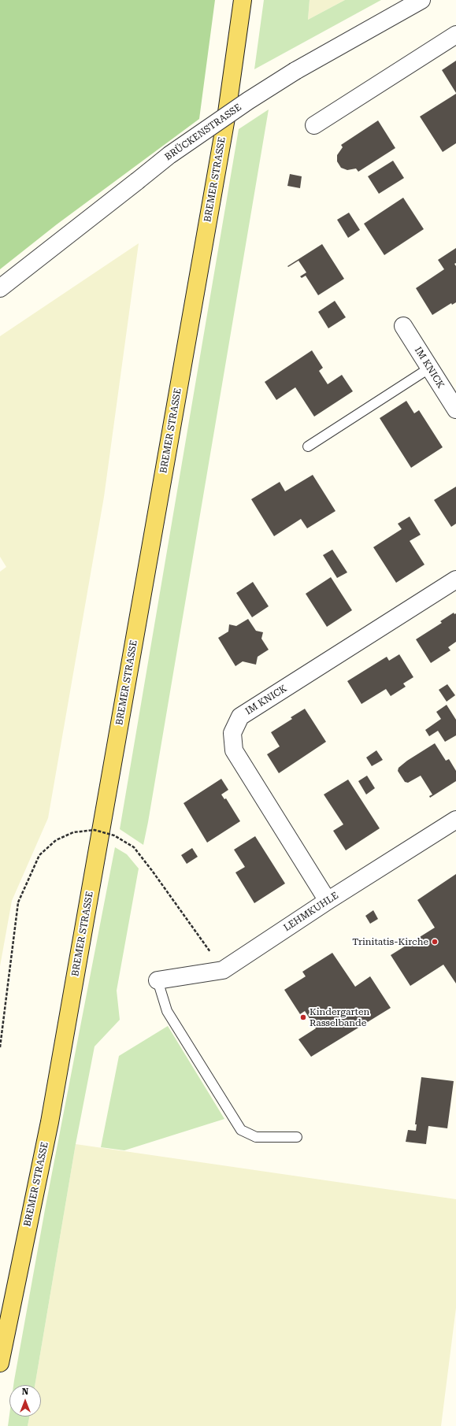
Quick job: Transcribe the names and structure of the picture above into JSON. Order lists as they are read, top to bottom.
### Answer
{
  "streets": {
    "main road": ["BREMER STRASSE"],
    "street": ["BRÜCKENSTRASSE", "IM KNICK", "LEHMKUHLE"]
  },
  "crossings": [
    ["IM KNICK", "LEHMKUHLE"]
  ],
  "places": ["Trinitatis-Kirche", "Kindergarten Rasselbande"],
  "north": "top"
}
